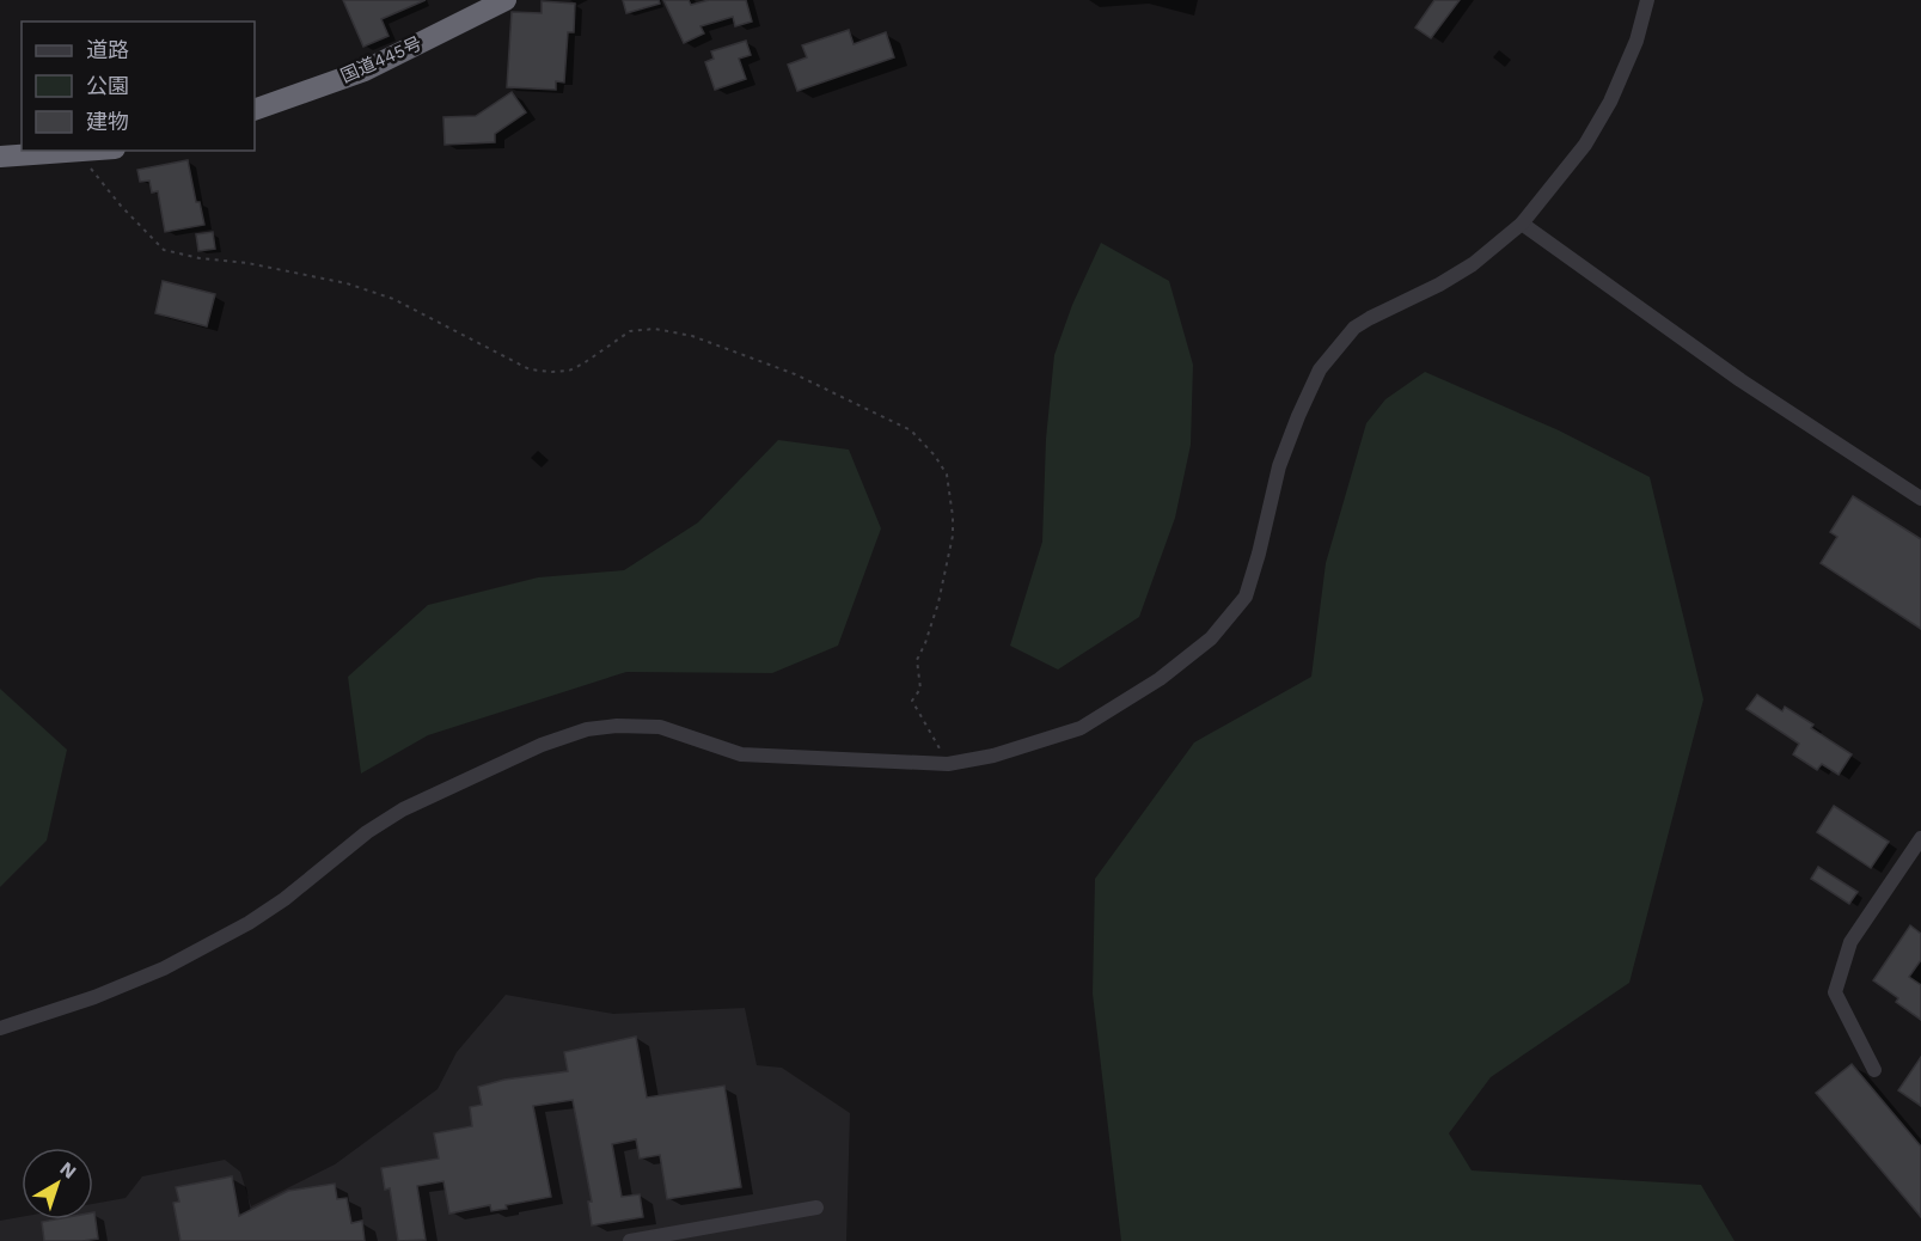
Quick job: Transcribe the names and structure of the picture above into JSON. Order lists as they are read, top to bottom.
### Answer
{
  "streets": {
    "highway": ["国道445号"]
  },
  "legend": ["道路", "公園", "建物"],
  "north": "top right"
}
